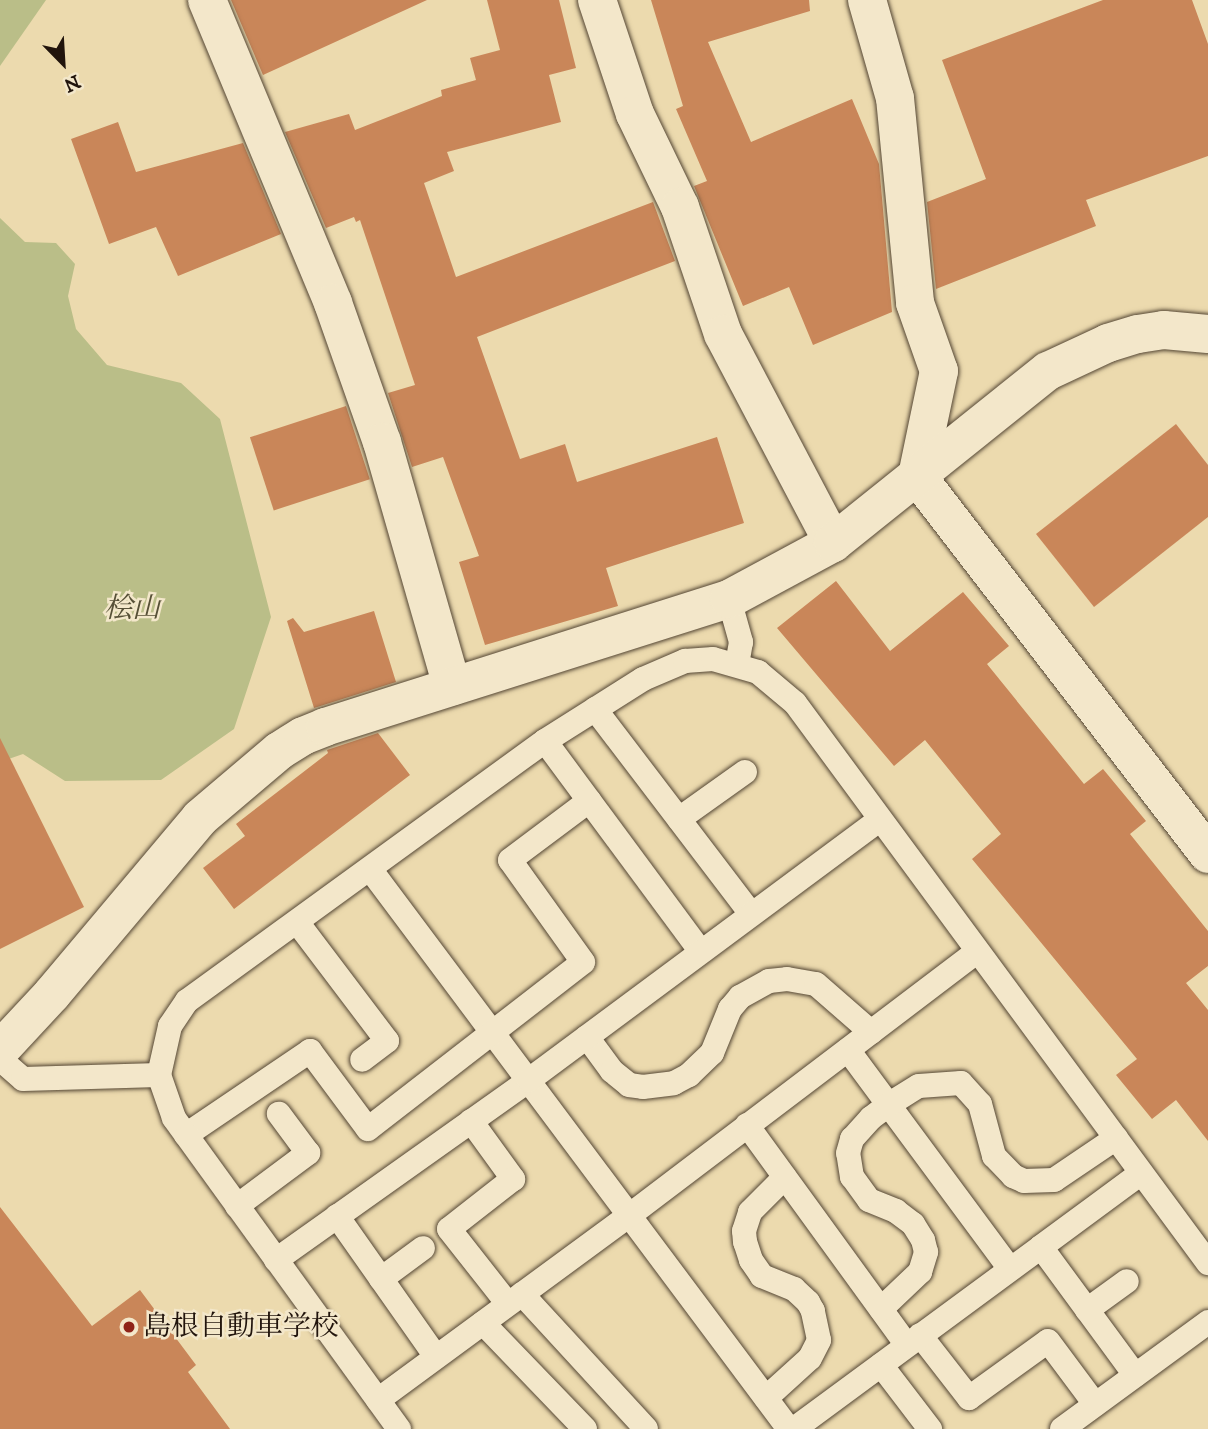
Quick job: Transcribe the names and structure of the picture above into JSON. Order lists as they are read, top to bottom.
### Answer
{
  "parks": ["桧山"],
  "places": ["島根自動車学校"],
  "north": "bottom right"
}
